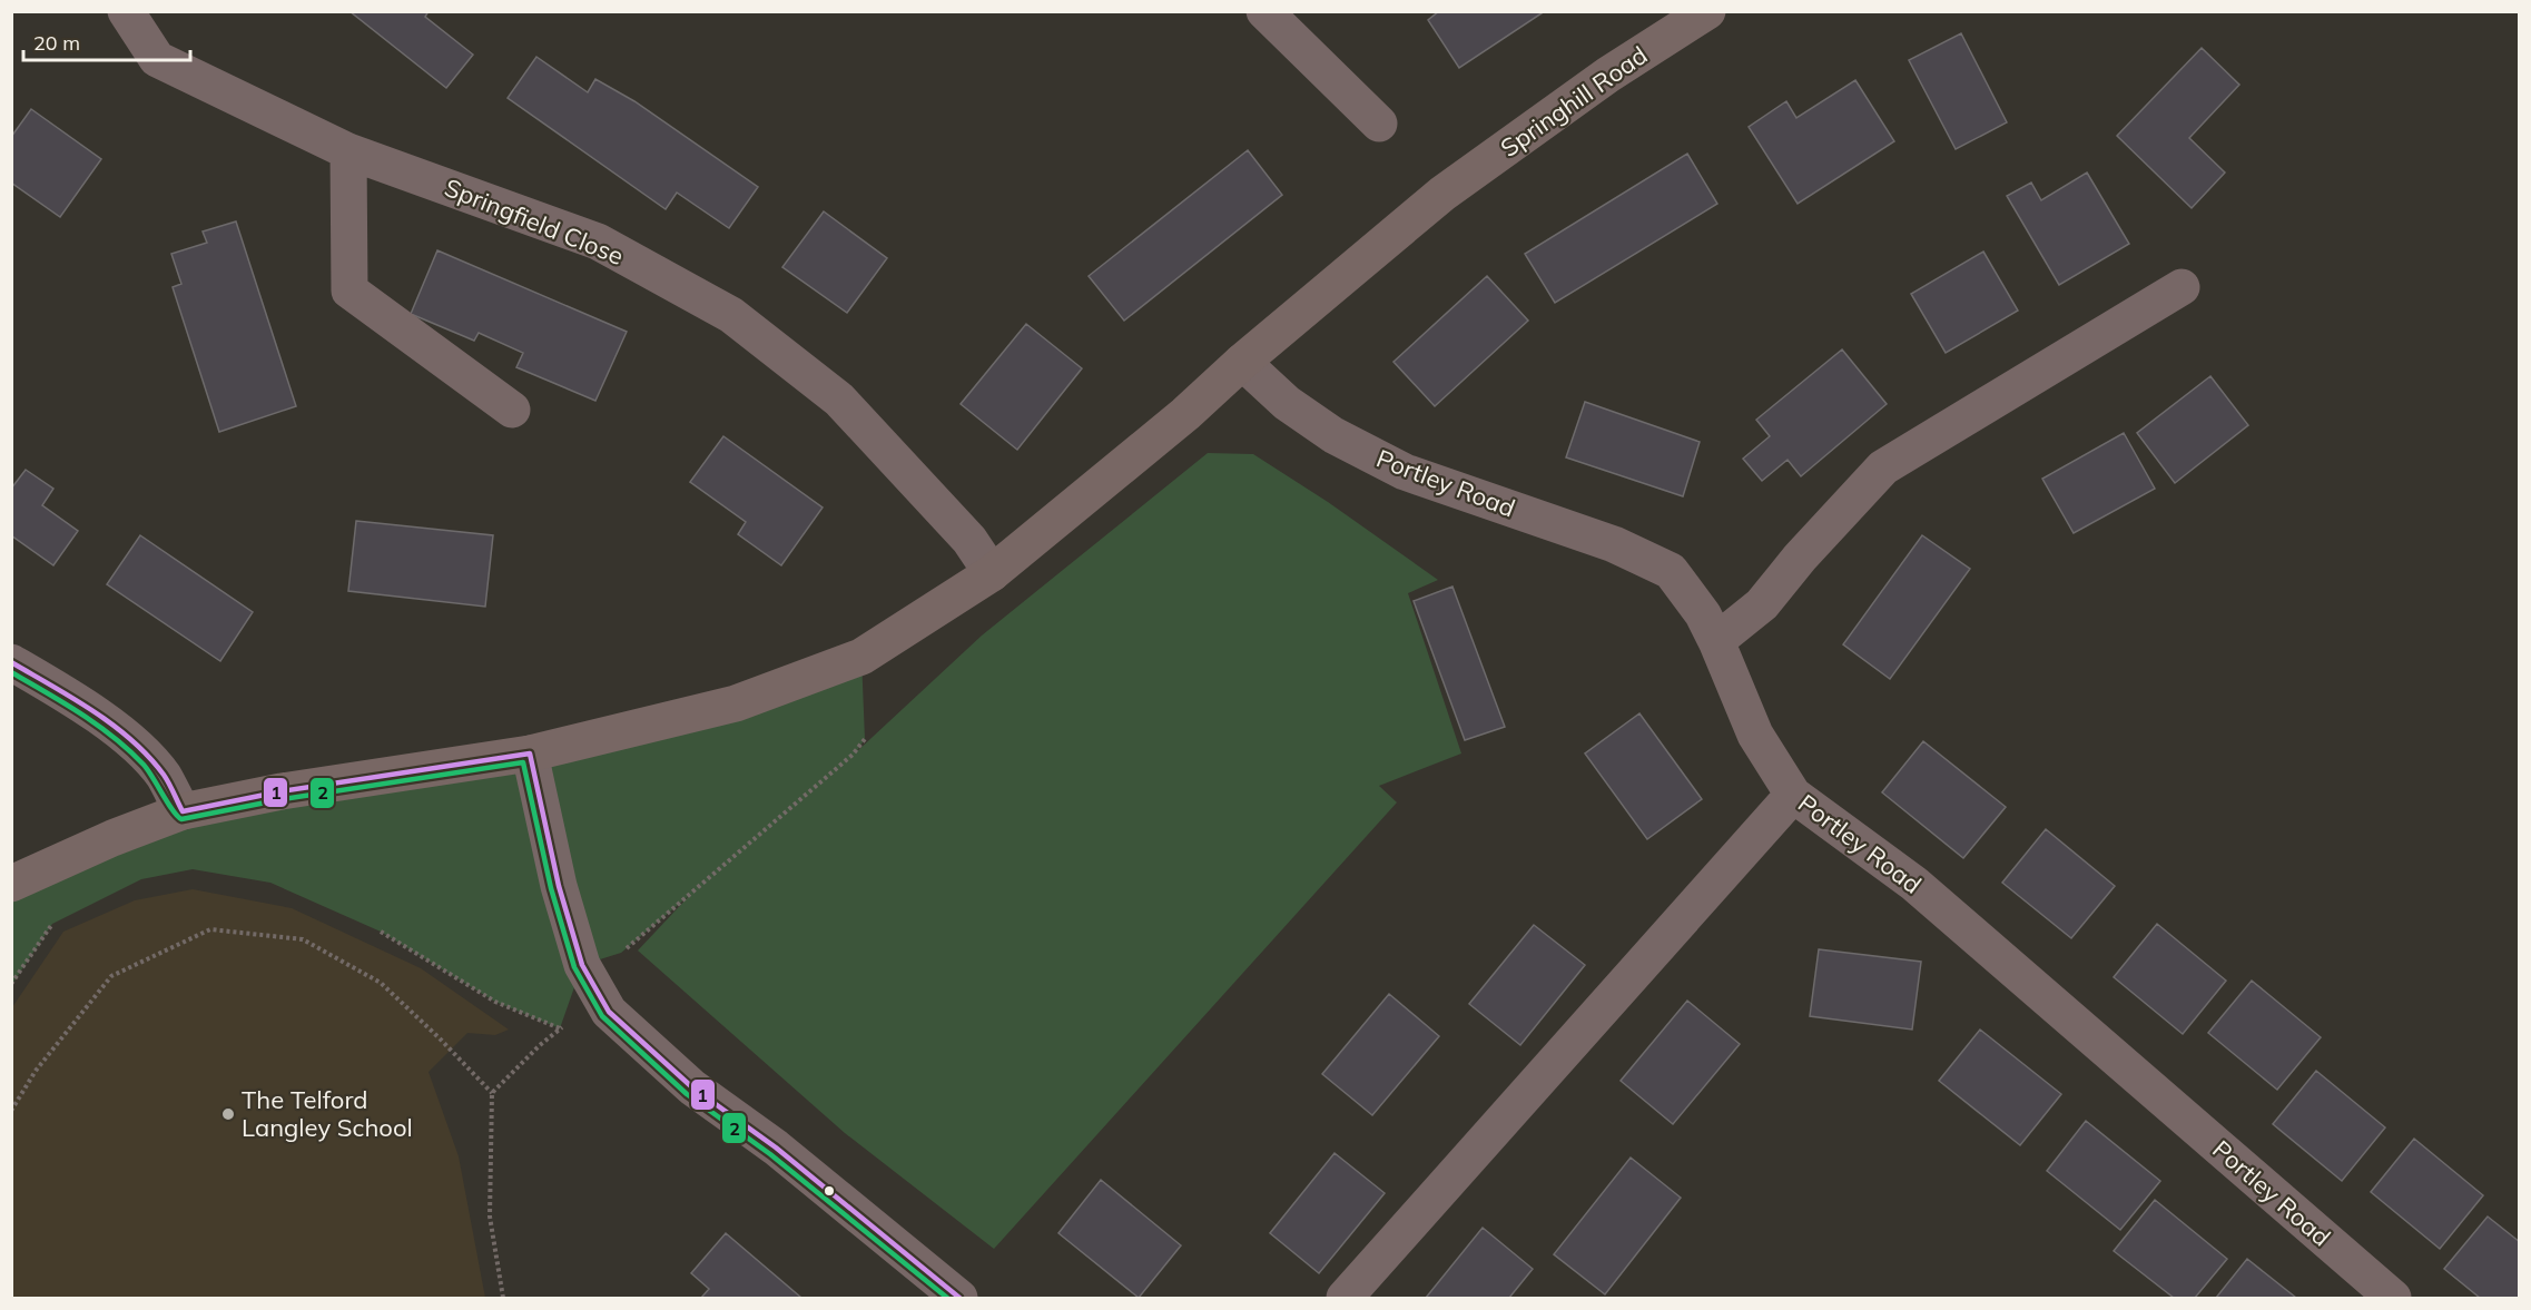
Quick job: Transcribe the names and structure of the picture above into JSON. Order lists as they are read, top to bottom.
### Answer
{
  "streets": {
    "main road": ["Springhill Road"],
    "street": ["Springfield Close", "Portley Road"]
  },
  "crossings": [
    ["Springhill Road", "Springfield Close"],
    ["Springhill Road", "Portley Road"]
  ],
  "places": ["The Telford Langley School"],
  "lines": ["transit line 1", "transit line 2"],
  "scale_bar": "20 m"
}
